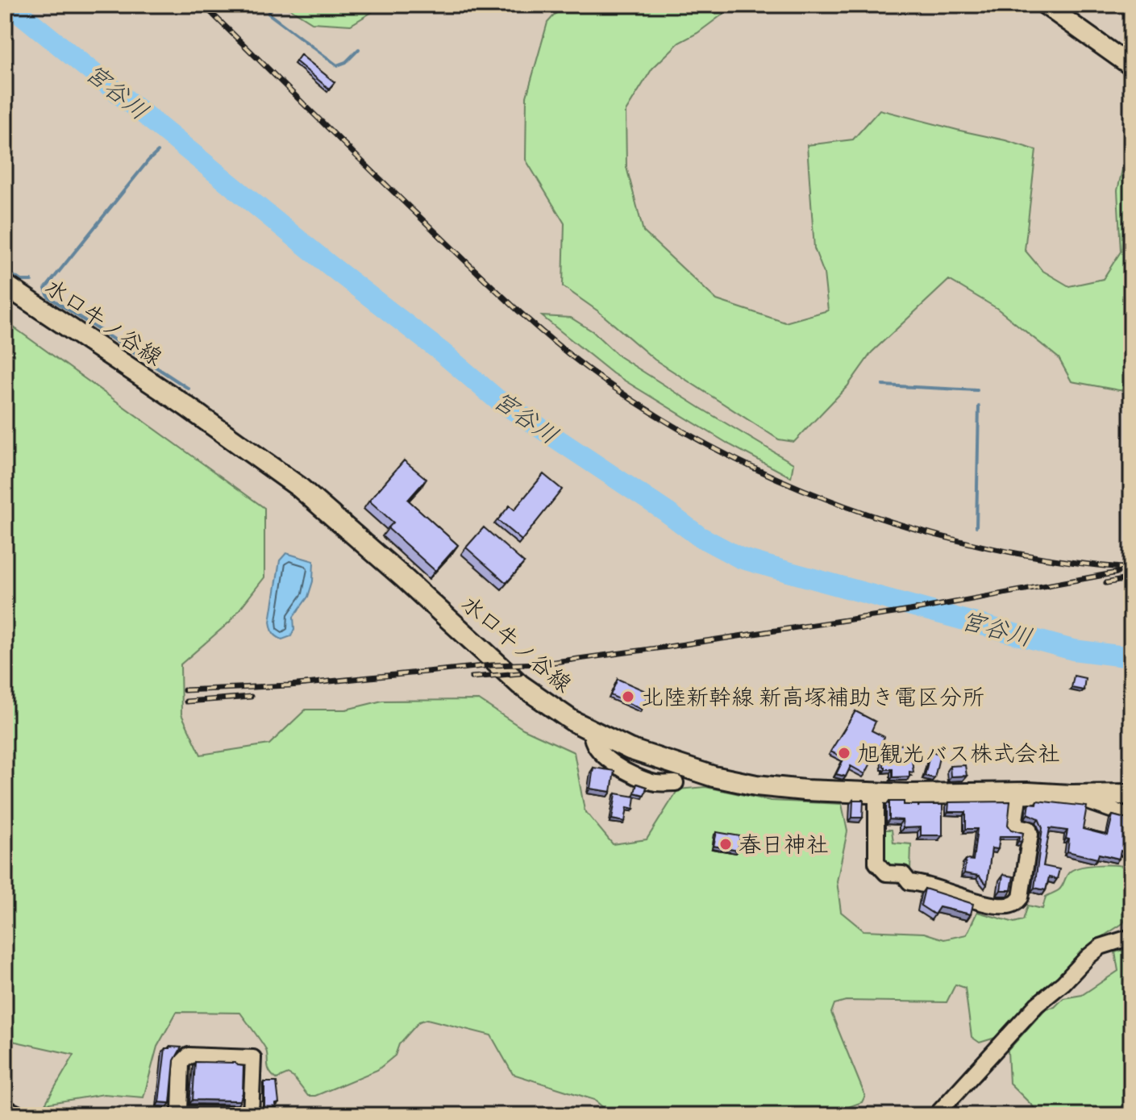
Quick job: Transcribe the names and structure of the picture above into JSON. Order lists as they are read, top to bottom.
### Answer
{
  "streets": {
    "main road": ["水口牛ノ谷線"]
  },
  "water": ["宮谷川"],
  "places": ["北陸新幹線 新高塚補助き電区分所", "旭観光バス株式会社", "春日神社"]
}
